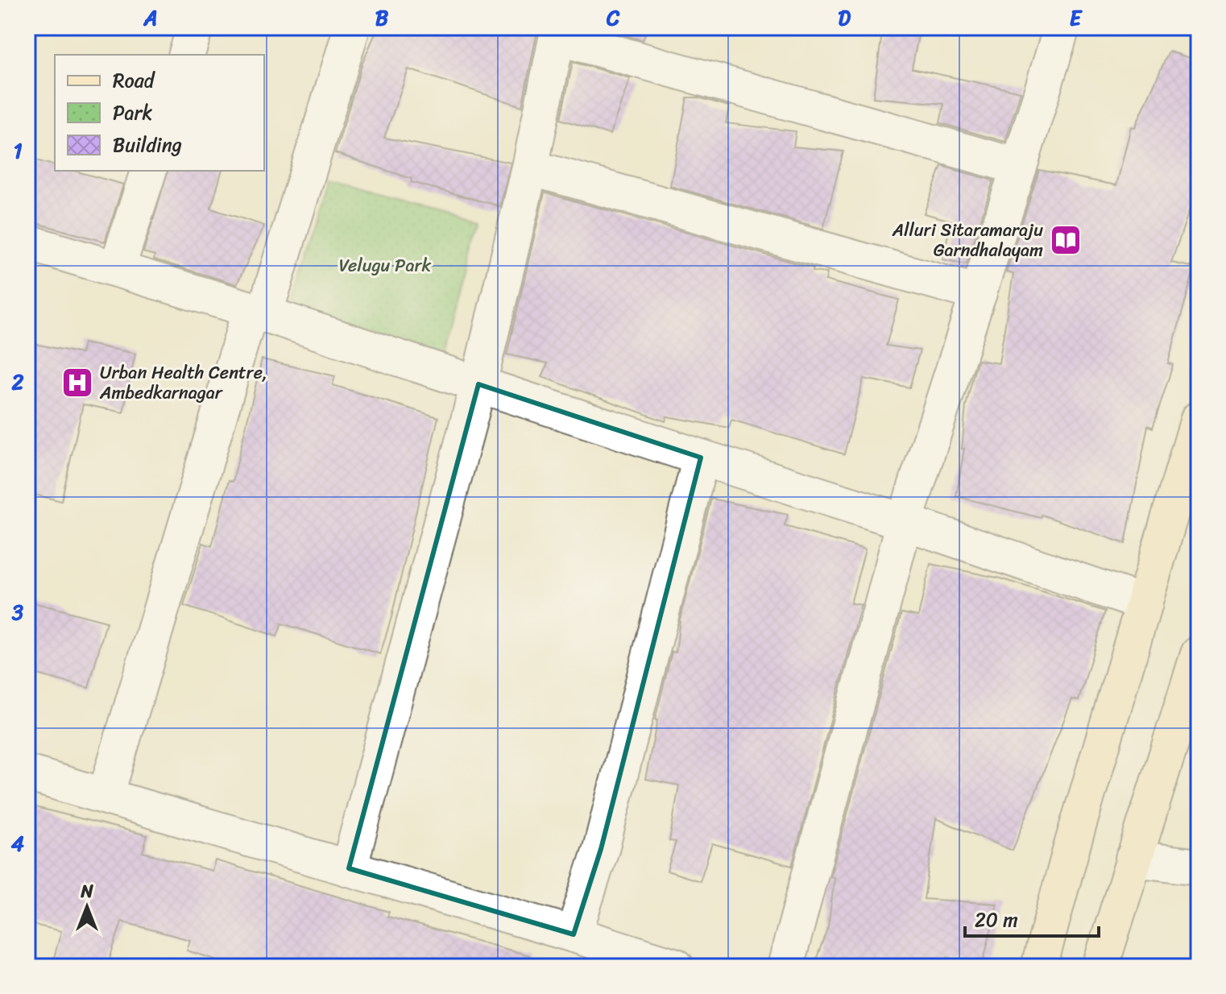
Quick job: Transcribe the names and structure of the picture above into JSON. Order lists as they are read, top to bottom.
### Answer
{
  "parks": ["Velugu Park"],
  "places": {
    "library": ["Alluri Sitaramaraju Garndhalayam"],
    "hospital": ["Urban Health Centre, Ambedkarnagar"]
  },
  "legend": ["Road", "Park", "Building"],
  "scale_bar": "20 m",
  "north": "top",
  "grid": {
    "columns": [
      "A",
      "B",
      "C",
      "D",
      "E"
    ],
    "rows": [
      "1",
      "2",
      "3",
      "4"
    ]
  }
}
